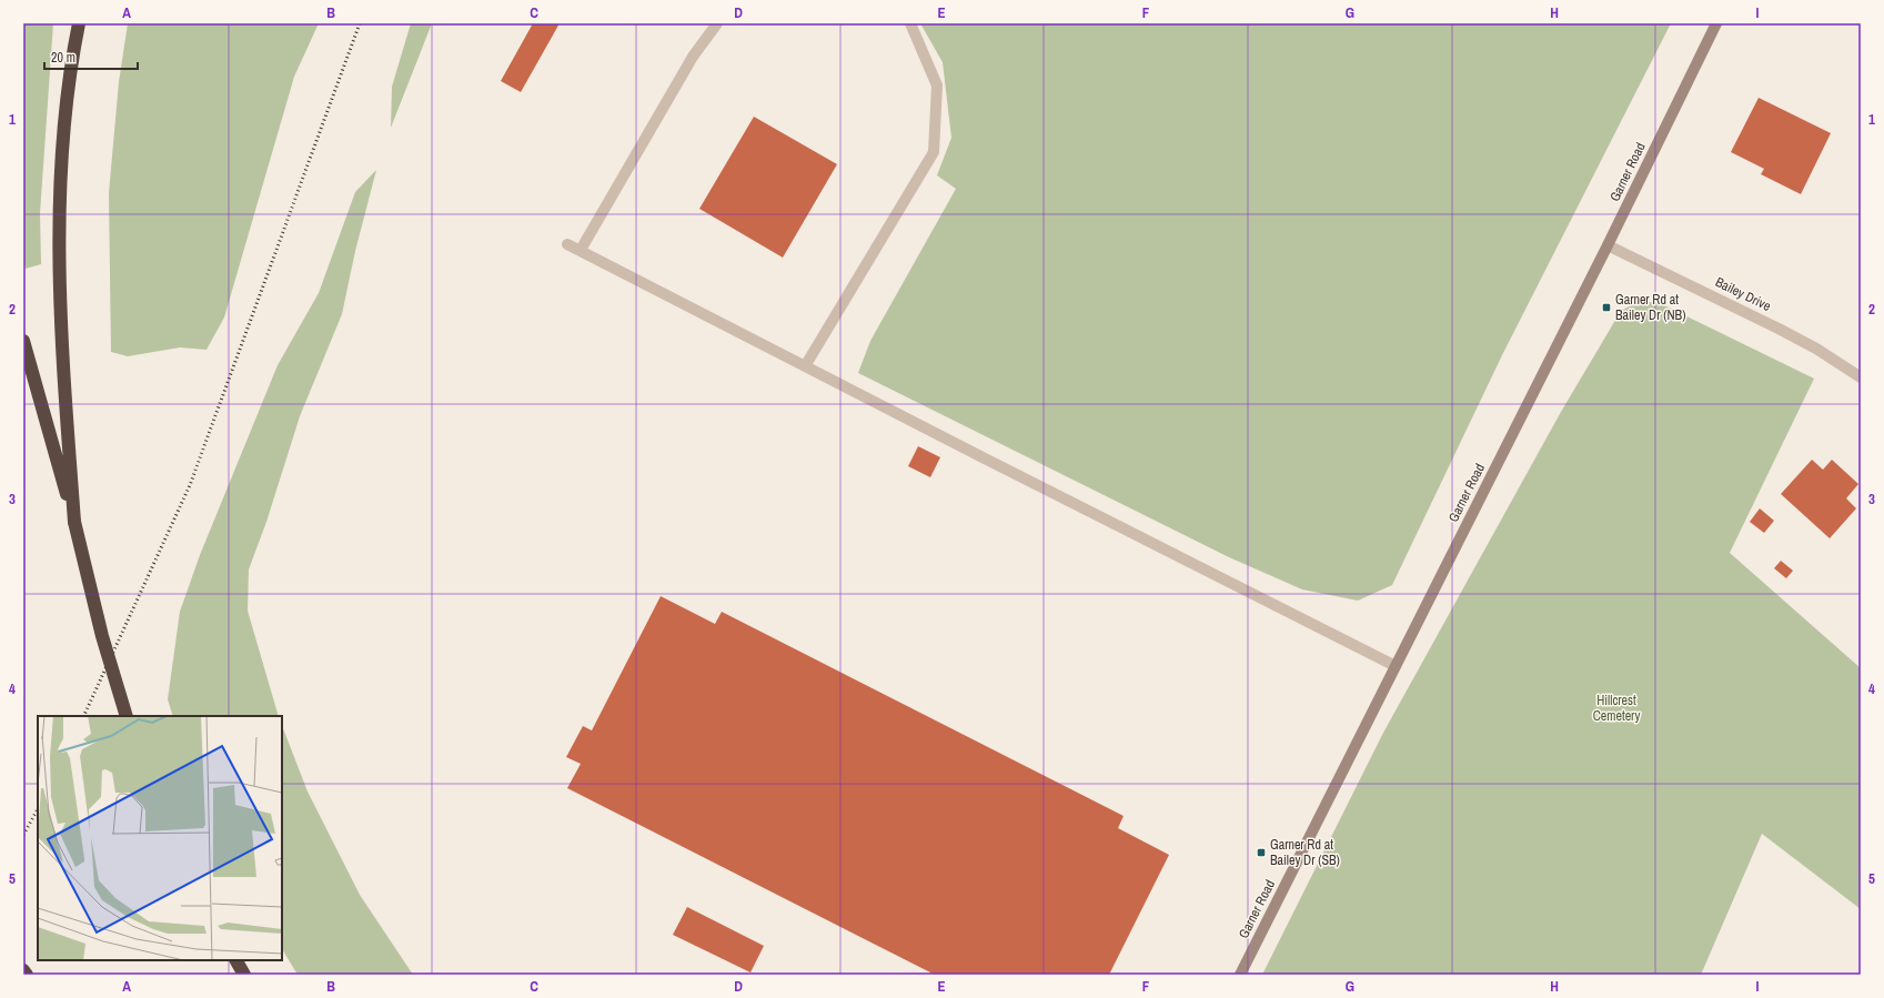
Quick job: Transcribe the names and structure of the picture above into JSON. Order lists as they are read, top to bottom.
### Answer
{
  "streets": {
    "main road": ["Garner Road"],
    "street": ["Bailey Drive"]
  },
  "crossings": [
    ["Garner Road", "Bailey Drive"]
  ],
  "parks": ["Hillcrest Cemetery"],
  "places": {
    "transit": ["Garner Rd at Bailey Dr (NB)", "Garner Rd at Bailey Dr (SB)"]
  },
  "scale_bar": "20 m",
  "grid": {
    "columns": [
      "A",
      "B",
      "C",
      "D",
      "E",
      "F",
      "G",
      "H",
      "I"
    ],
    "rows": [
      "1",
      "2",
      "3",
      "4",
      "5"
    ]
  }
}
